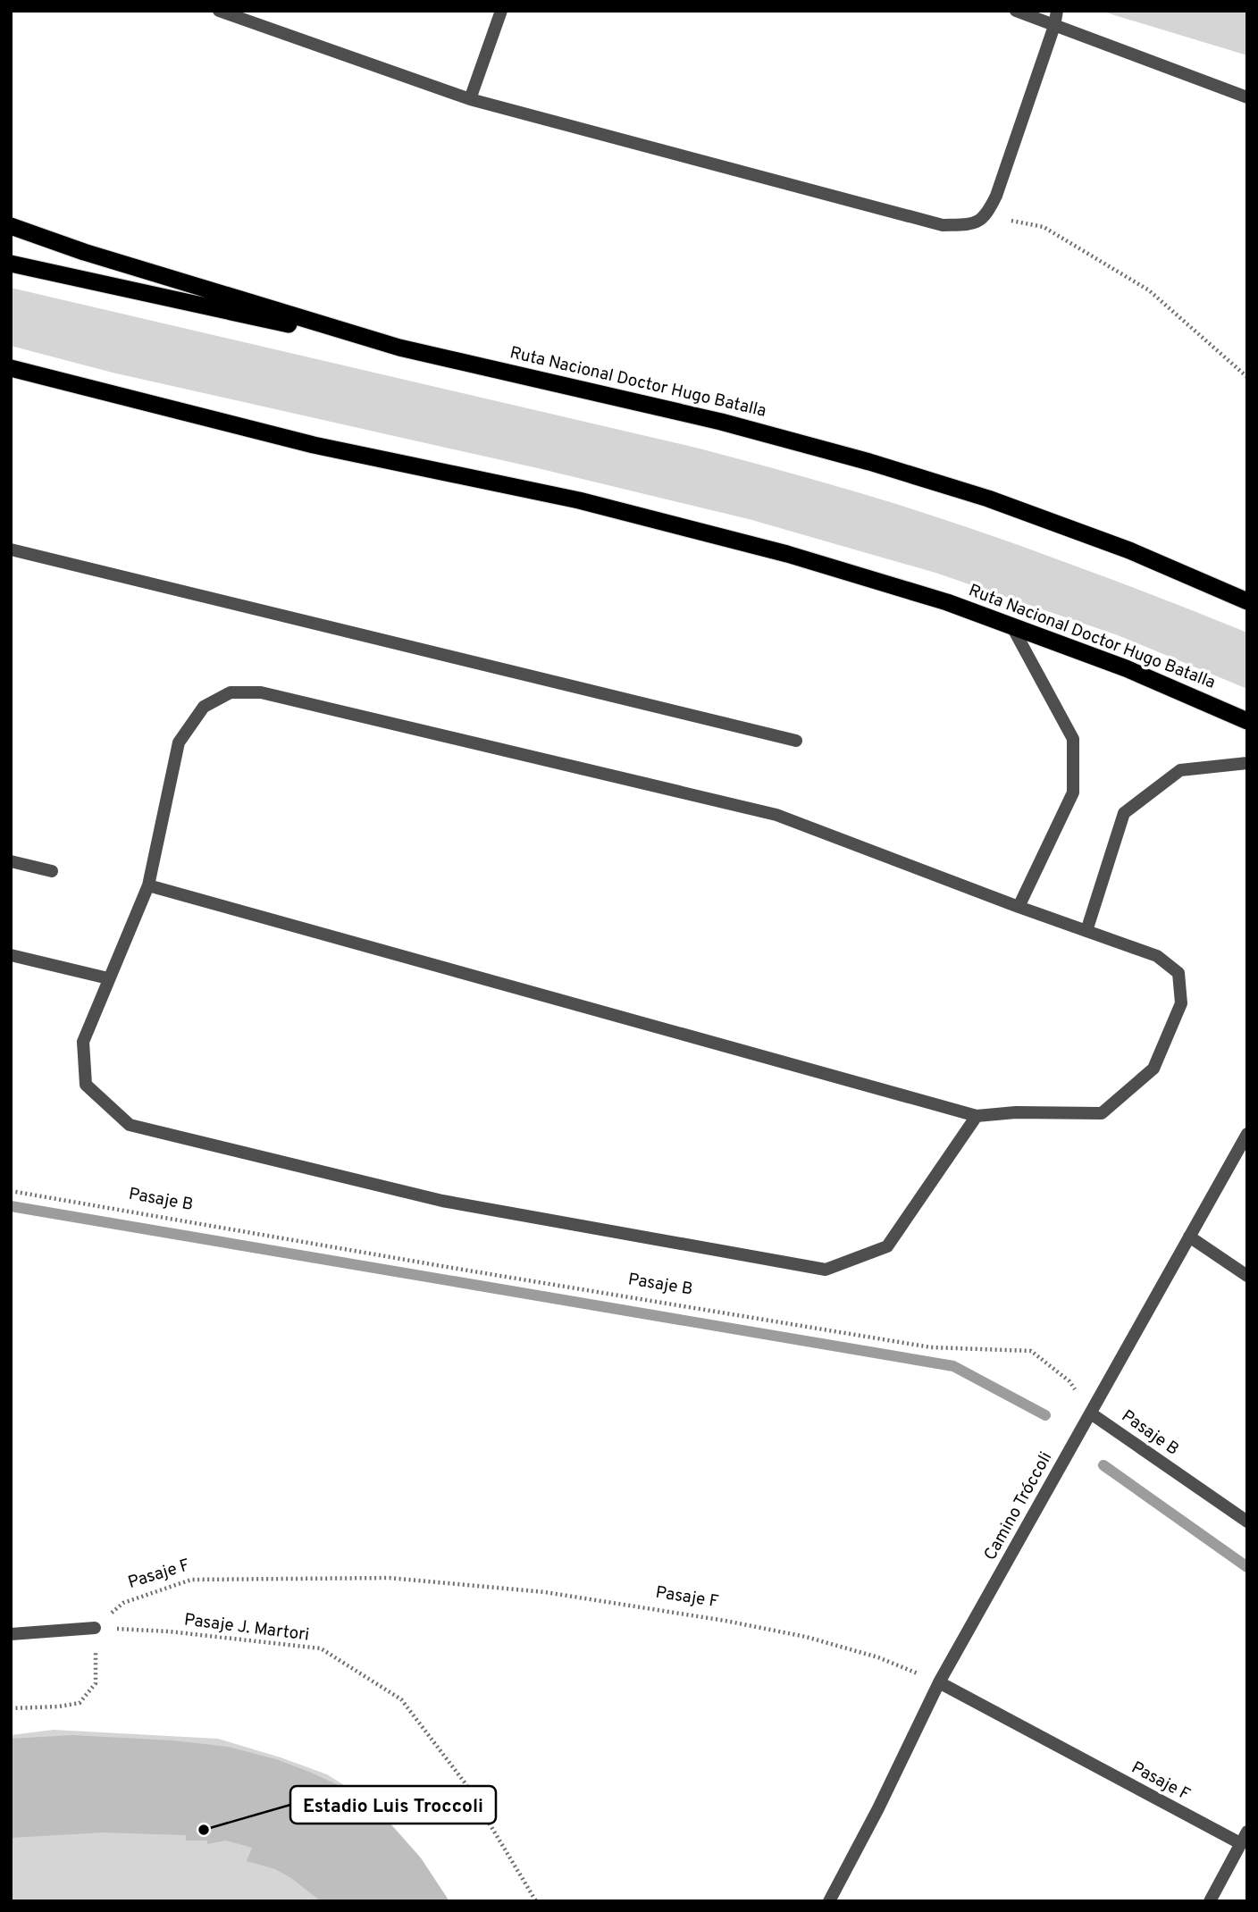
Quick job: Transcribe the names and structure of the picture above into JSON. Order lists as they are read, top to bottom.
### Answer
{
  "streets": {
    "highway": ["Ruta Nacional Doctor Hugo Batalla"],
    "street": ["Pasaje B", "Camino Tróccoli", "Pasaje F"],
    "path": ["Pasaje J. Martori"]
  },
  "crossings": [
    ["Pasaje B", "Camino Tróccoli"],
    ["Camino Tróccoli", "Pasaje F"],
    ["Pasaje F", "Pasaje J. Martori"]
  ],
  "places": ["Estadio Luis Troccoli"]
}
